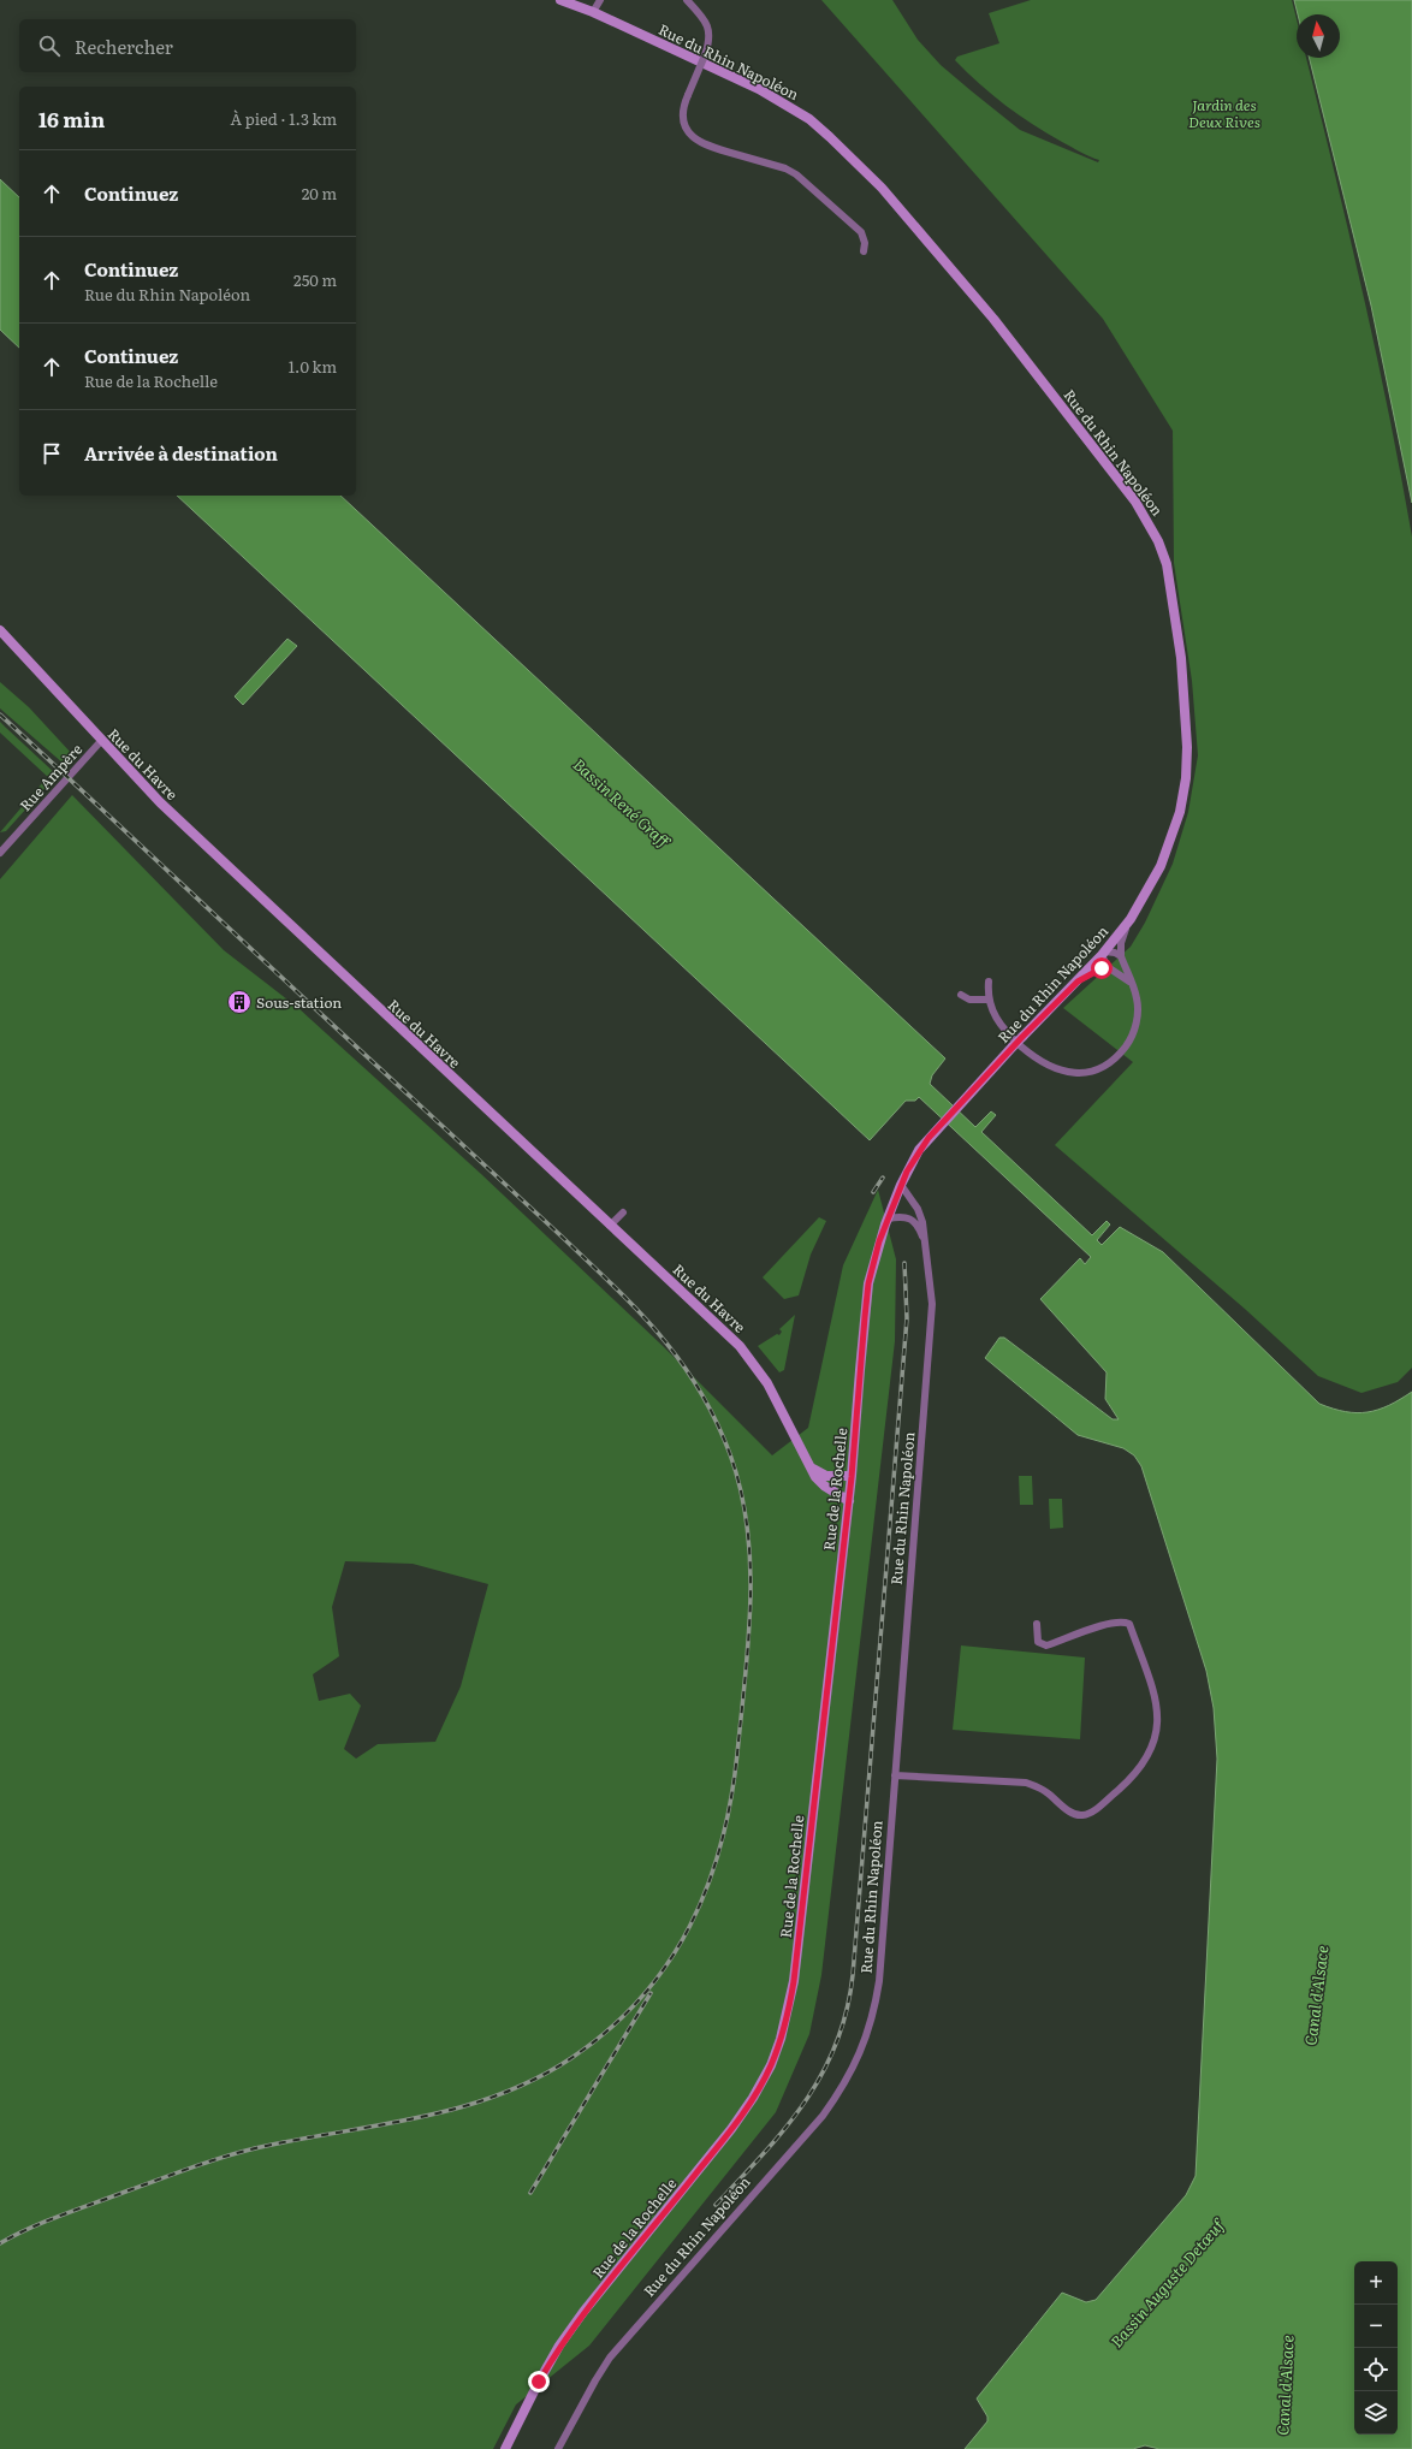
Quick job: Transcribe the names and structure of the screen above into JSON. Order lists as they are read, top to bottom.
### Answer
{
  "streets": {
    "main road": ["Rue du Rhin Napoléon", "Rue du Havre", "Rue de la Rochelle"],
    "street": ["Rue Ampère"]
  },
  "crossings": [
    ["Rue du Rhin Napoléon", "Rue de la Rochelle"],
    ["Rue du Havre", "Rue Ampère"],
    ["Rue du Havre", "Rue de la Rochelle"]
  ],
  "water": ["Bassin René Graff", "Canal d'Alsace", "Bassin Auguste Detœuf"],
  "parks": ["Jardin des Deux Rives"],
  "places": {
    "building": ["Sous-station"]
  },
  "north": "top",
  "page": {
    "search": "Rechercher",
    "heading": ["16 min", "À pied · 1.3 km"],
    "list": [
      ["Continuez", "20 m"],
      ["Continuez", "Rue du Rhin Napoléon", "250 m"],
      ["Continuez", "Rue de la Rochelle", "1.0 km"],
      "Arrivée à destination"
    ],
    "map_buttons": ["+", "−"]
  }
}
